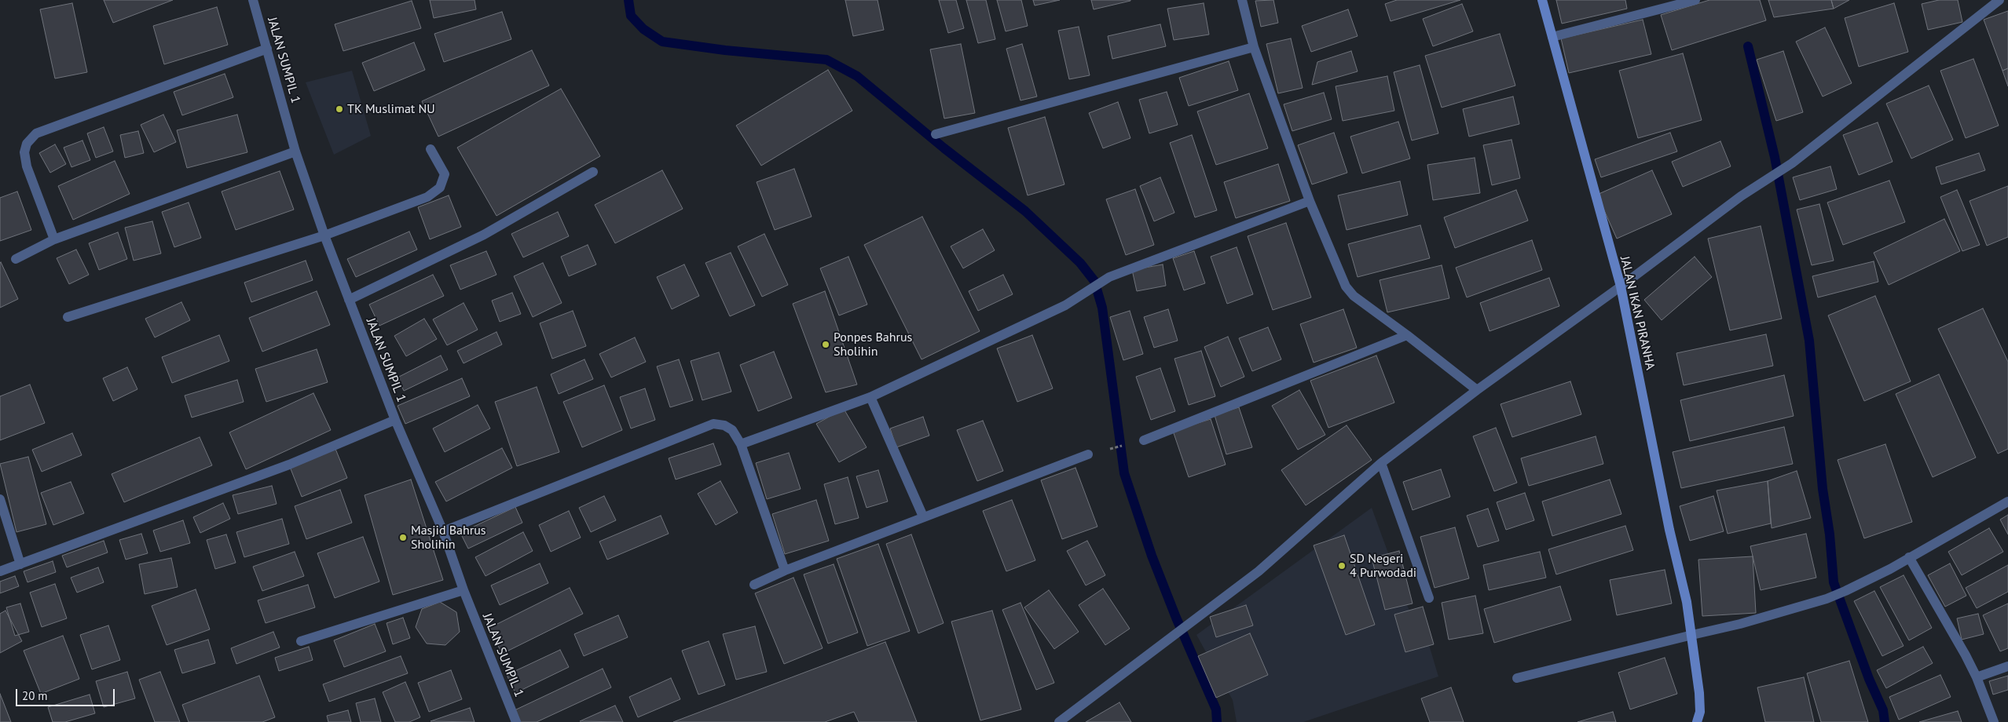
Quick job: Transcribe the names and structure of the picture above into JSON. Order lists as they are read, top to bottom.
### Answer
{
  "streets": {
    "street": ["JALAN SUMPIL 1", "JALAN IKAN PIRANHA"]
  },
  "places": [
    "TK Muslimat NU",
    "Ponpes Bahrus Sholihin",
    "Masjid Bahrus Sholihin",
    "SD Negeri 4 Purwodadi"
  ],
  "scale_bar": "20 m"
}
